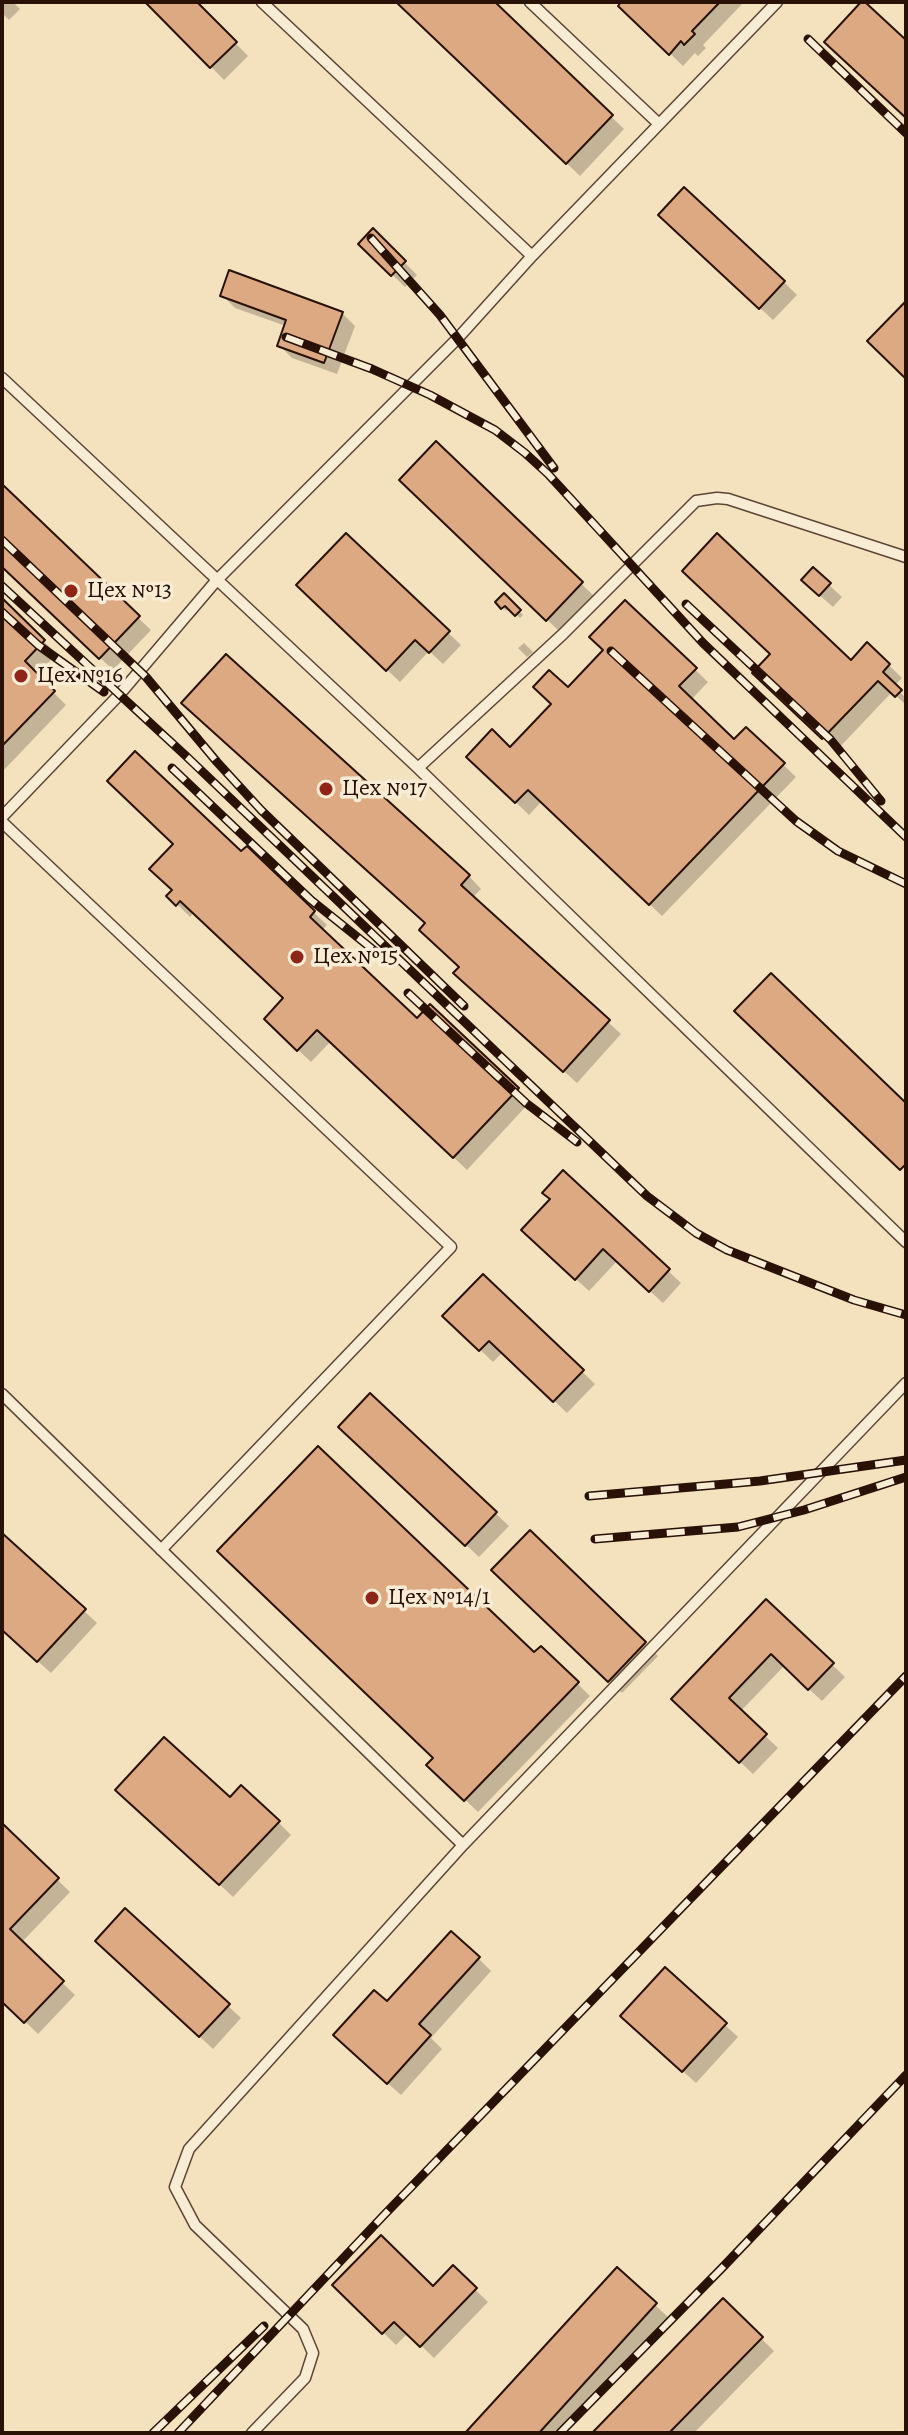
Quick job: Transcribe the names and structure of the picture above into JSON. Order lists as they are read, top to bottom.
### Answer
{
  "places": [
    "Цех №13",
    "Цех №16",
    "Цех №17",
    "Цех №15",
    "Цех №14/1"
  ]
}
